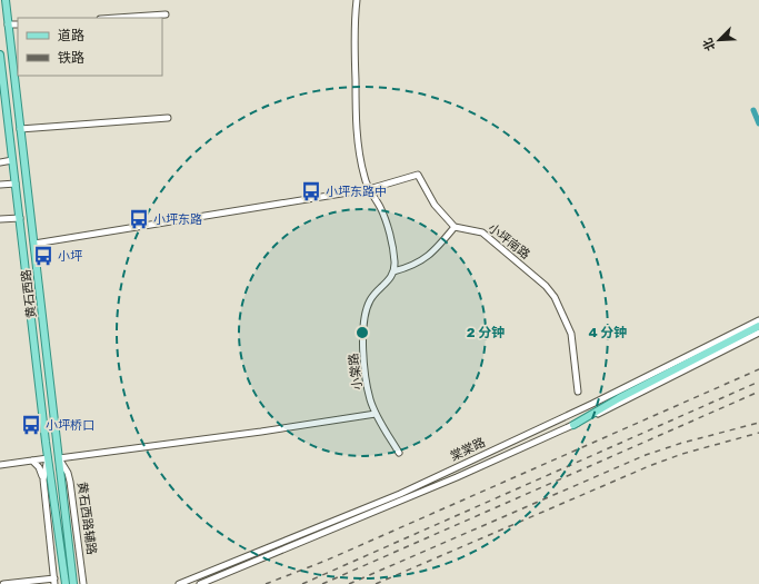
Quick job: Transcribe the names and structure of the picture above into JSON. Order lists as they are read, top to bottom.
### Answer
{
  "streets": {
    "main road": ["黄石西路"],
    "street": [
      "小坪南路",
      "小棠路",
      "棠棠路",
      "黄石西路辅路"
    ]
  },
  "crossings": [
    ["黄石西路", "黄石西路辅路"]
  ],
  "places": {
    "bus stop": [
      "小坪东路中",
      "小坪东路",
      "小坪",
      "小坪桥口"
    ]
  },
  "legend": ["道路", "铁路"],
  "north": "bottom left",
  "rings": ["2 分钟", "4 分钟"]
}
